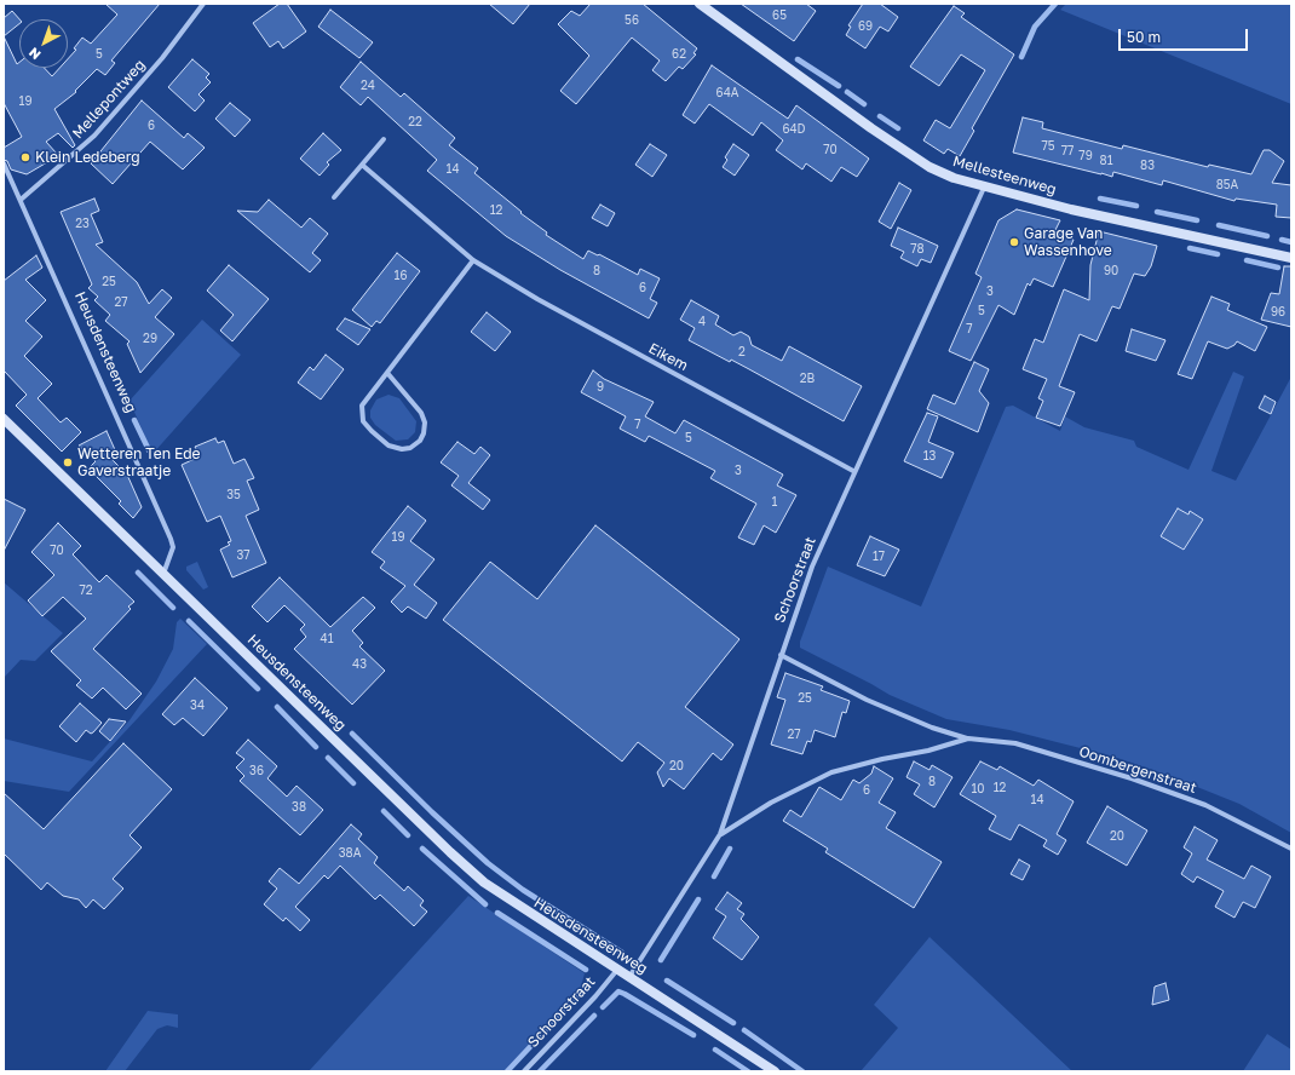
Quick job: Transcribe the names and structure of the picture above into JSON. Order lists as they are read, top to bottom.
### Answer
{
  "streets": {
    "street": [
      "Mellepontweg",
      "Mellesteenweg",
      "Heusdensteenweg",
      "Eikem",
      "Schoorstraat",
      "Oombergenstraat"
    ]
  },
  "crossings": [
    ["Mellepontweg", "Heusdensteenweg"],
    ["Mellesteenweg", "Schoorstraat"],
    ["Heusdensteenweg", "Schoorstraat"],
    ["Eikem", "Schoorstraat"],
    ["Schoorstraat", "Oombergenstraat"]
  ],
  "places": ["Klein Ledeberg", "Garage Van Wassenhove", "Wetteren Ten Ede Gaverstraatje"],
  "house_numbers": [
    "65",
    "56",
    "69",
    "5",
    "62",
    "24",
    "64A",
    "19",
    "22",
    "6",
    "64D",
    "75",
    "70",
    "77",
    "79",
    "81",
    "83",
    "14",
    "85A",
    "12",
    "23",
    "78",
    "8",
    "90",
    "16",
    "25",
    "6",
    "3",
    "27",
    "5",
    "96",
    "4",
    "7",
    "29",
    "2",
    "2B",
    "9",
    "7",
    "5",
    "13",
    "3",
    "35",
    "1",
    "19",
    "70",
    "37",
    "17",
    "72",
    "41",
    "43",
    "25",
    "34",
    "27",
    "20",
    "36",
    "8",
    "12",
    "10",
    "6",
    "14",
    "38",
    "20",
    "38A"
  ],
  "scale_bar": "50 m",
  "north": "bottom left"
}
